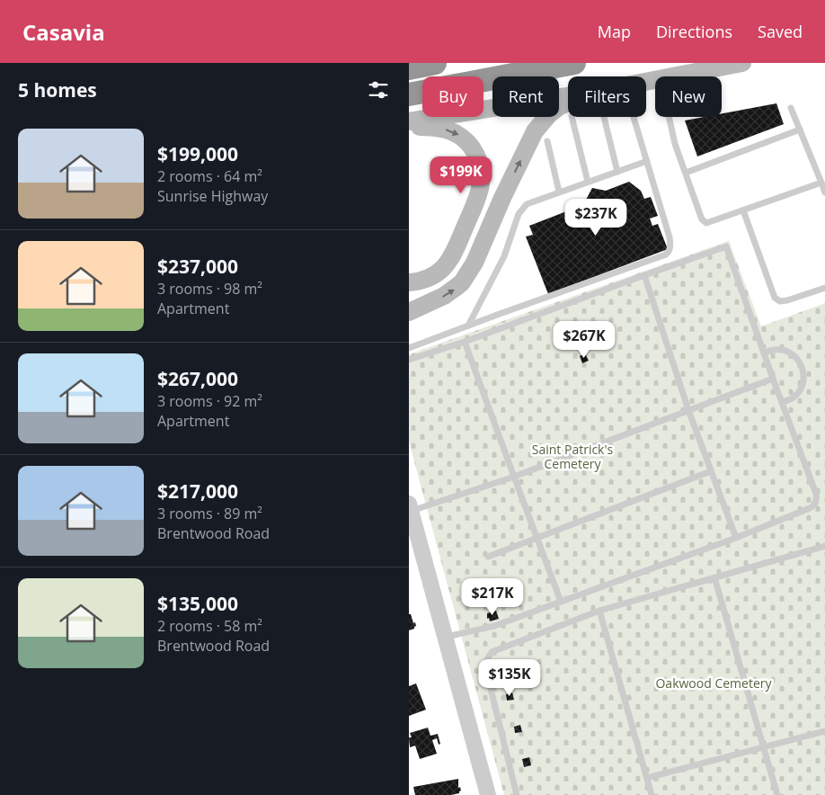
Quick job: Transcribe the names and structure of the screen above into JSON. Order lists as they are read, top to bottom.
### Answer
{
  "parks": ["Saint Patrick's Cemetery", "Oakwood Cemetery"],
  "page": {
    "header": "Casavia",
    "nav": ["Map", "Directions", "Saved"],
    "heading": "5 homes",
    "chip": [
      "Buy",
      "Rent",
      "Filters",
      "New"
    ],
    "list": [
      {
        "name": "$199,000",
        "note": "2 rooms · 64 m² · Sunrise Highway"
      },
      {
        "name": "$237,000",
        "note": "3 rooms · 98 m² · Apartment"
      },
      {
        "name": "$267,000",
        "note": "3 rooms · 92 m² · Apartment"
      },
      {
        "name": "$217,000",
        "note": "3 rooms · 89 m² · Brentwood Road"
      },
      {
        "name": "$135,000",
        "note": "2 rooms · 58 m² · Brentwood Road"
      }
    ],
    "price": [
      "$199K",
      "$237K",
      "$267K",
      "$217K",
      "$135K"
    ]
  }
}
